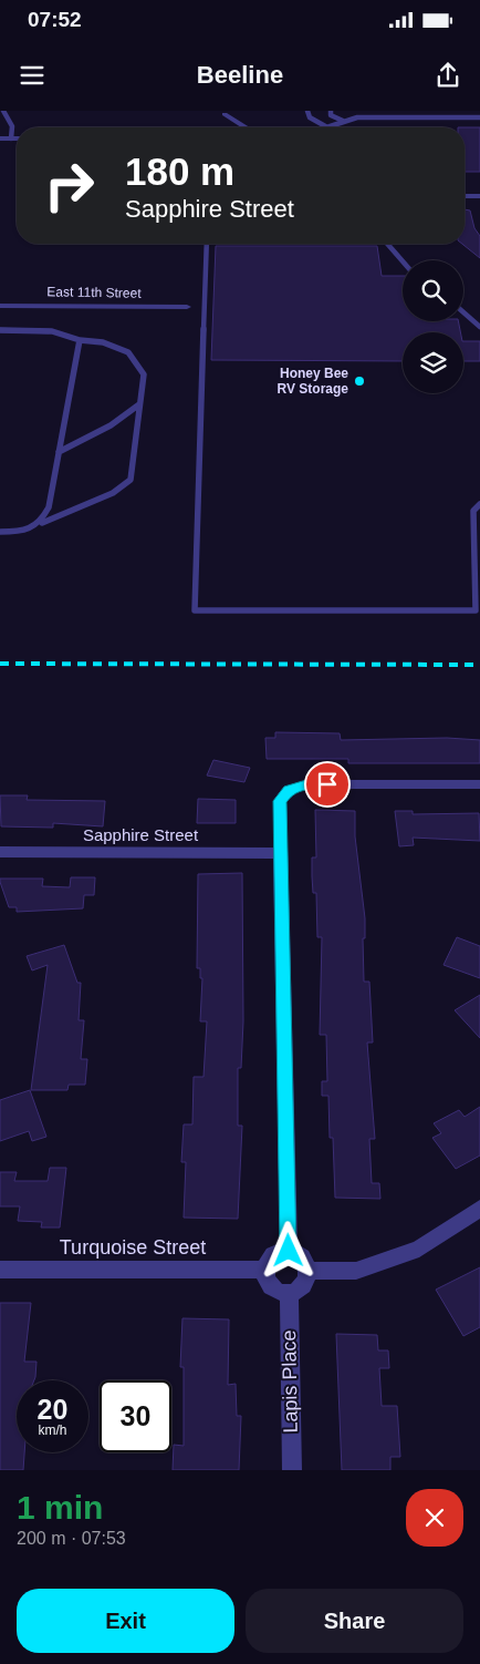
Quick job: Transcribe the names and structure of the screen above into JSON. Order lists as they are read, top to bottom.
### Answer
{
  "streets": {
    "street": [
      "East 11th Street",
      "Sapphire Street",
      "Turquoise Street",
      "Lapis Place"
    ]
  },
  "crossings": [
    ["Turquoise Street", "Lapis Place"]
  ],
  "places": ["Honey Bee RV Storage"],
  "page": {
    "status": "07:52",
    "header": "Beeline",
    "turn": ["180 m", "Sapphire Street"],
    "speed": "20 km/h",
    "limit": "30",
    "heading": ["1 min", "200 m · 07:53"],
    "buttons": ["Exit", "Share"]
  }
}
